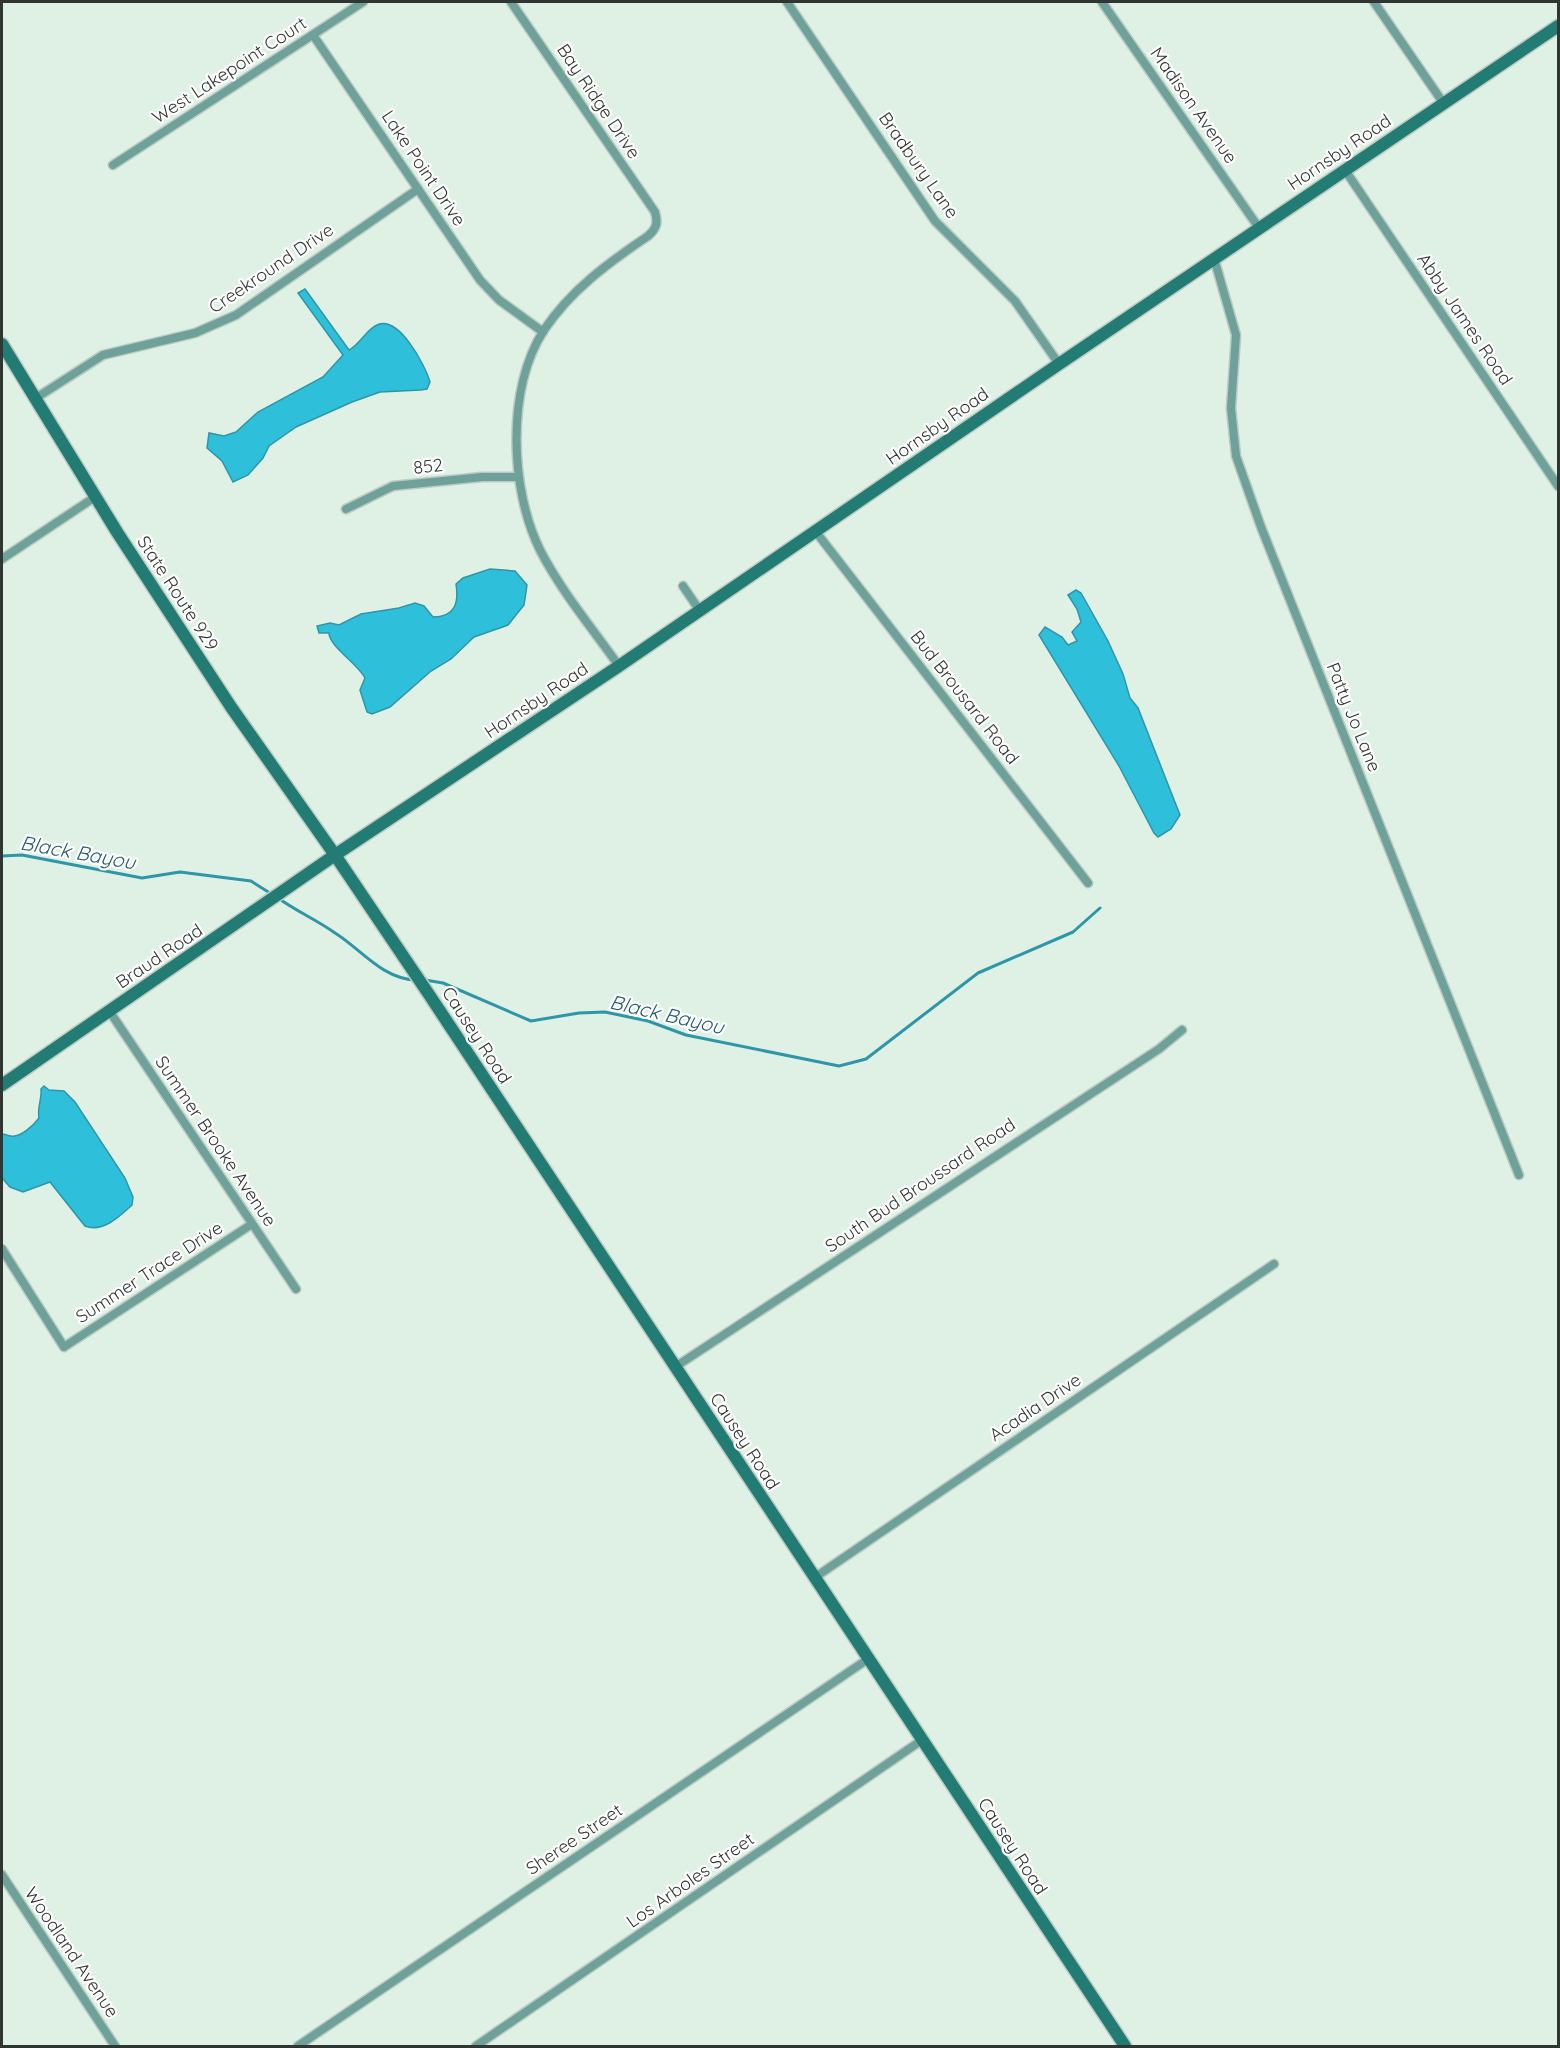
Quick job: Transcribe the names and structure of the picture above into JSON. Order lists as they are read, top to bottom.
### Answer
{
  "streets": {
    "street": [
      "West Lakepoint Court",
      "Bay Ridge Drive",
      "Madison Avenue",
      "Hornsby Road",
      "Bradbury Lane",
      "Lake Point Drive",
      "Creekround Drive",
      "Abby James Road",
      "852",
      "State Route 929",
      "Bud Brousard Road",
      "Patty Jo Lane",
      "Braud Road",
      "Causey Road",
      "Summer Brooke Avenue",
      "South Bud Broussard Road",
      "Summer Trace Drive",
      "Acadia Drive",
      "Sheree Street",
      "Los Arboles Street",
      "Woodland Avenue"
    ]
  },
  "crossings": [
    ["West Lakepoint Court", "Lake Point Drive"],
    ["Bay Ridge Drive", "Lake Point Drive"],
    ["Madison Avenue", "Hornsby Road"],
    ["Hornsby Road", "Bradbury Lane"],
    ["Hornsby Road", "Abby James Road"],
    ["Hornsby Road", "State Route 929"],
    ["Hornsby Road", "Bud Brousard Road"],
    ["Hornsby Road", "Patty Jo Lane"],
    ["Hornsby Road", "Braud Road"],
    ["Hornsby Road", "Causey Road"],
    ["Lake Point Drive", "Creekround Drive"],
    ["Creekround Drive", "State Route 929"],
    ["State Route 929", "Braud Road"],
    ["State Route 929", "Causey Road"],
    ["Braud Road", "Causey Road"],
    ["Braud Road", "Summer Brooke Avenue"],
    ["Causey Road", "South Bud Broussard Road"],
    ["Causey Road", "Acadia Drive"],
    ["Causey Road", "Sheree Street"],
    ["Causey Road", "Los Arboles Street"],
    ["Summer Brooke Avenue", "Summer Trace Drive"]
  ],
  "water": ["Black Bayou"]
}
